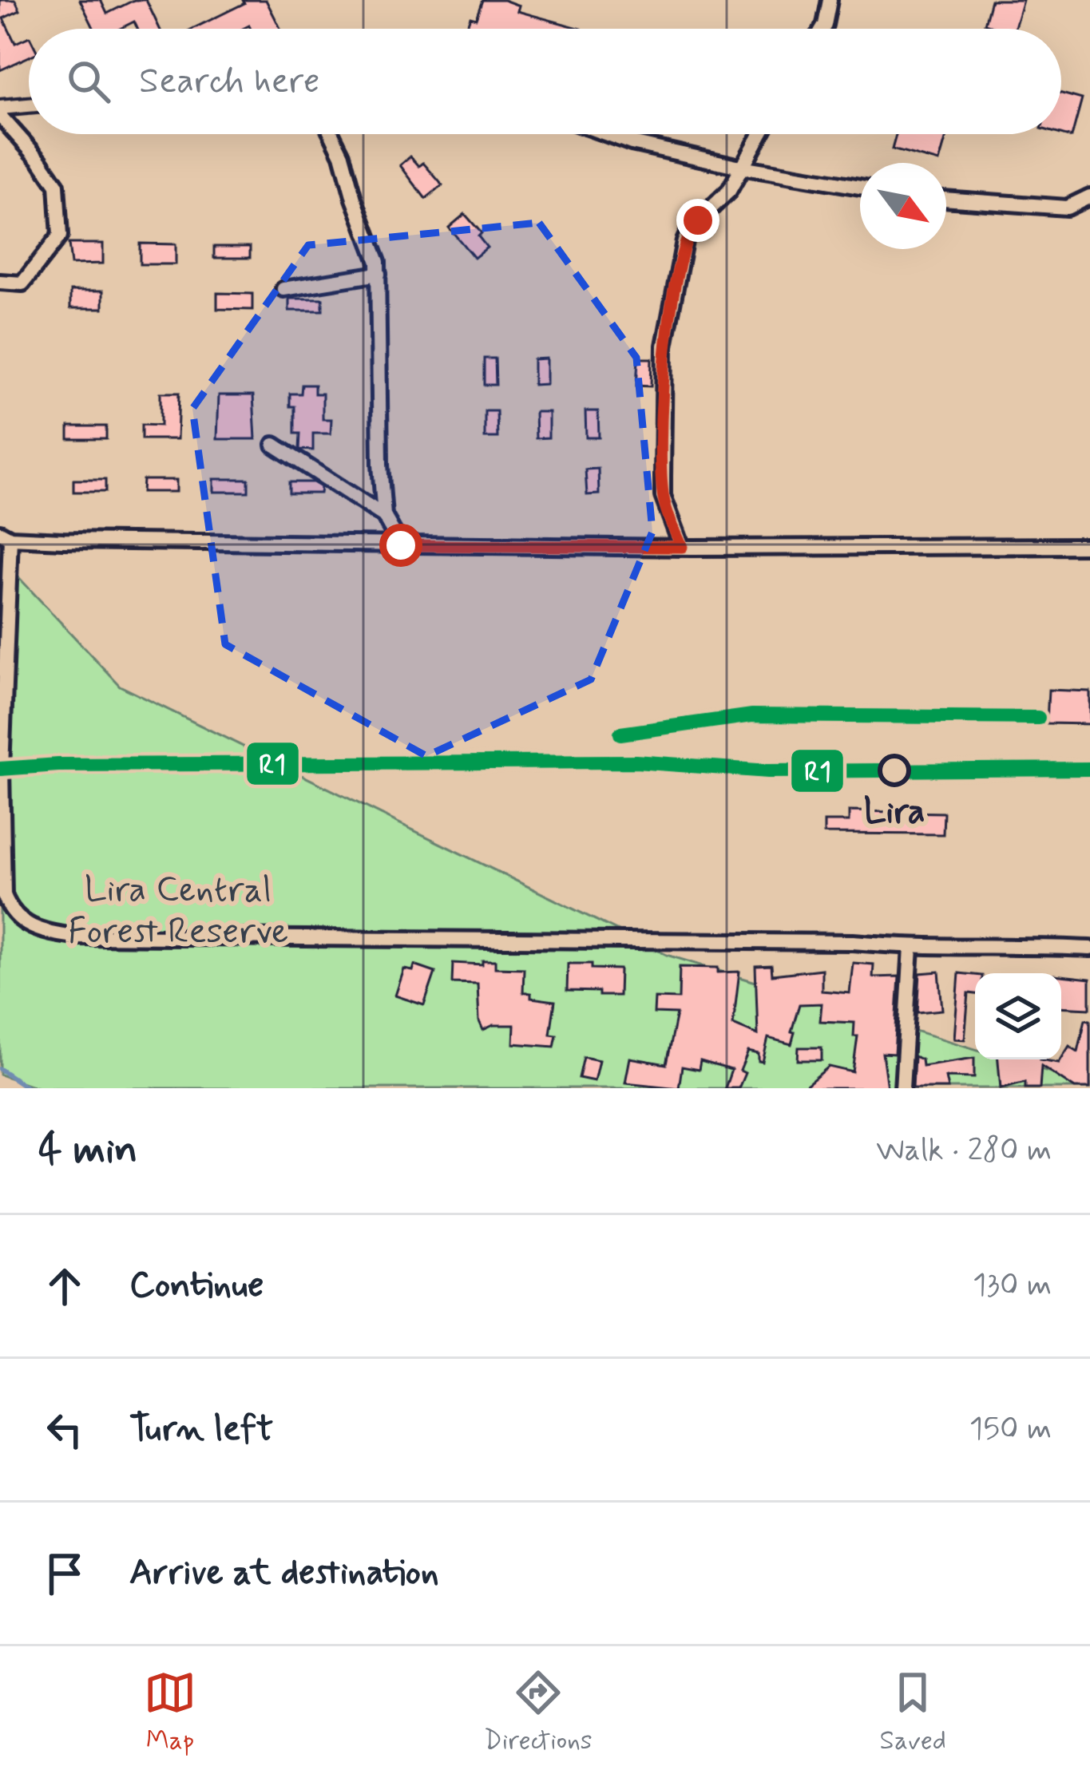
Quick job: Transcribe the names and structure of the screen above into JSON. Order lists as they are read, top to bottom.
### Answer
{
  "parks": ["Lira Central Forest Reserve"],
  "places": ["Lira"],
  "lines": ["transit line R1"],
  "north": "bottom right",
  "page": {
    "search": "Search here",
    "heading": ["4 min", "Walk · 280 m"],
    "list": [
      ["Continue", "130 m"],
      ["Turn left", "150 m"],
      "Arrive at destination"
    ],
    "nav": ["Map", "Directions", "Saved"]
  }
}
